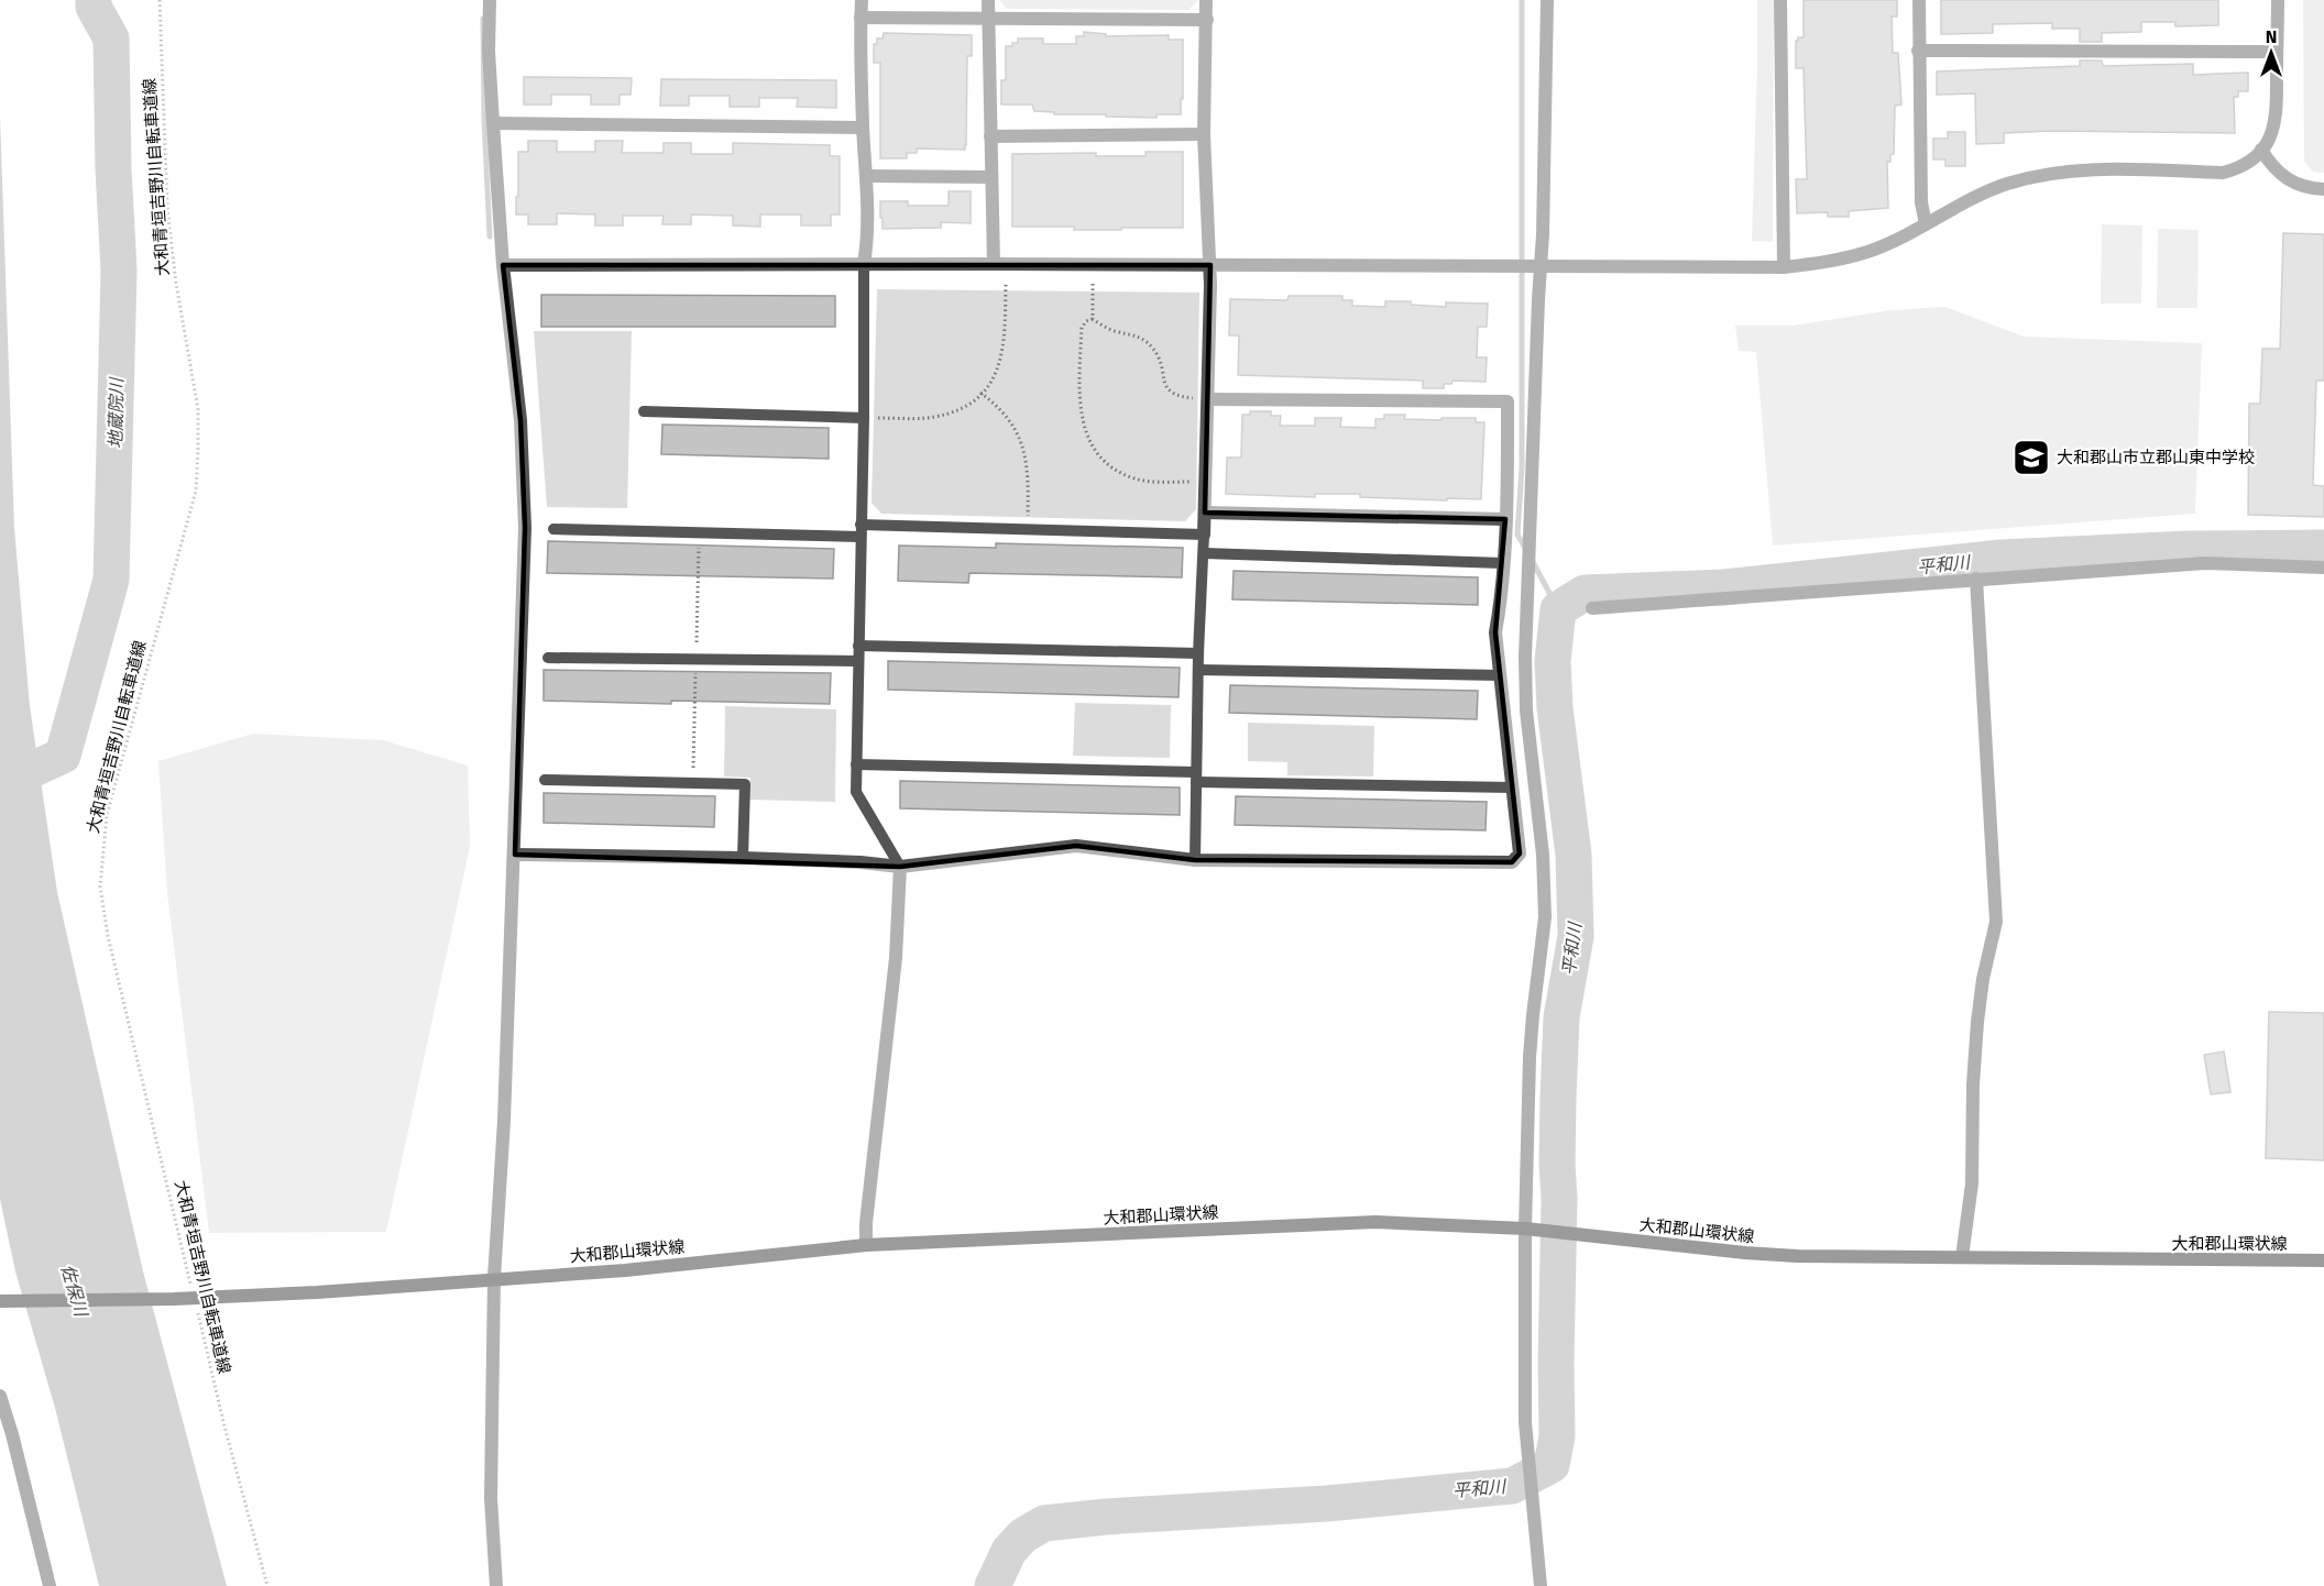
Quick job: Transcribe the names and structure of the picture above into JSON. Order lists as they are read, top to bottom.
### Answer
{
  "streets": {
    "main road": ["大和郡山環状線"],
    "path": ["大和青垣吉野川自転車道線"]
  },
  "crossings": [
    ["大和青垣吉野川自転車道線", "大和郡山環状線"]
  ],
  "water": ["地蔵院川", "平和川", "佐保川"],
  "places": {
    "school or university": ["大和郡山市立郡山東中学校"]
  },
  "north": "top"
}
